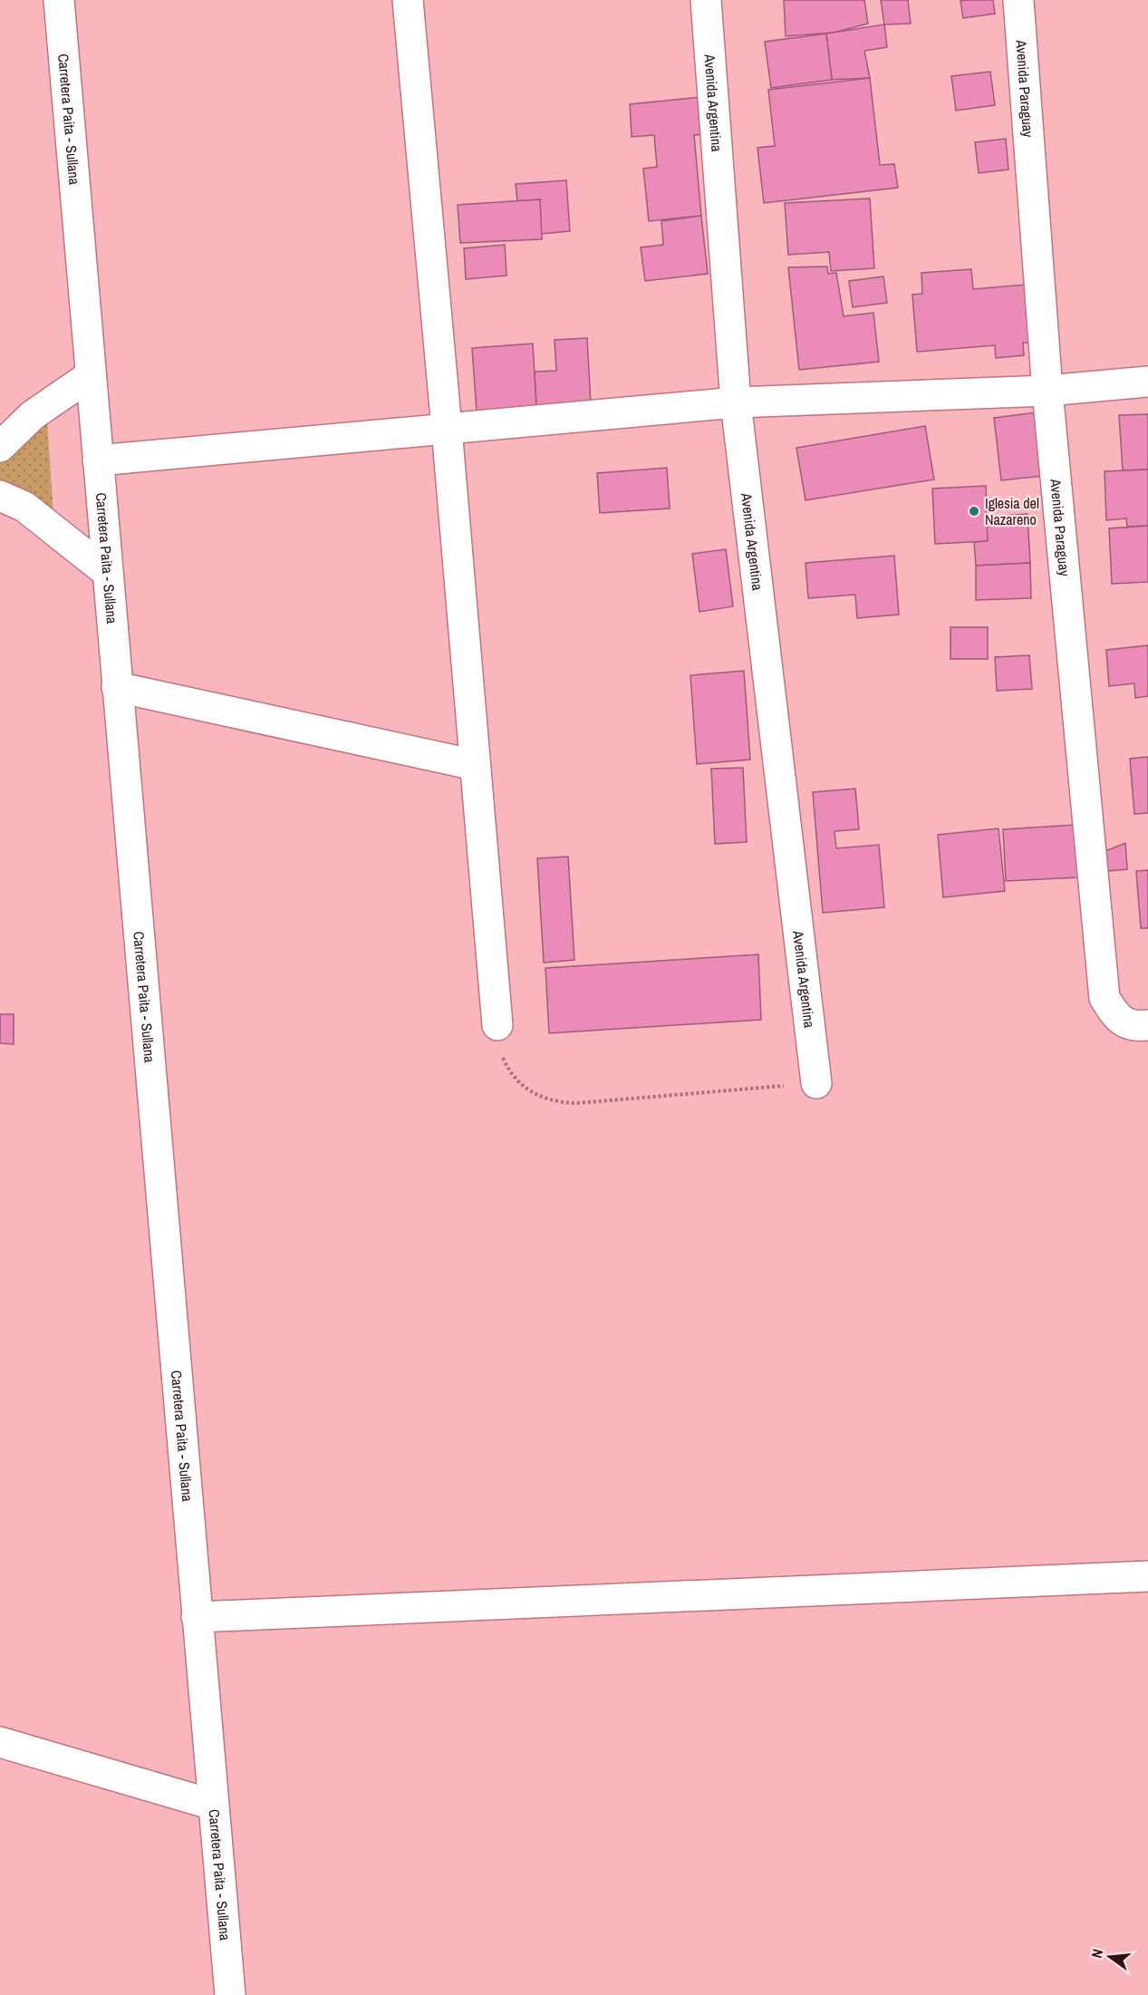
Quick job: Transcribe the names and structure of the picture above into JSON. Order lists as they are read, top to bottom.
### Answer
{
  "streets": {
    "street": ["Avenida Paraguay", "Avenida Argentina", "Carretera Paita - Sullana"]
  },
  "places": ["Iglesia del Nazareno"],
  "north": "left"
}
